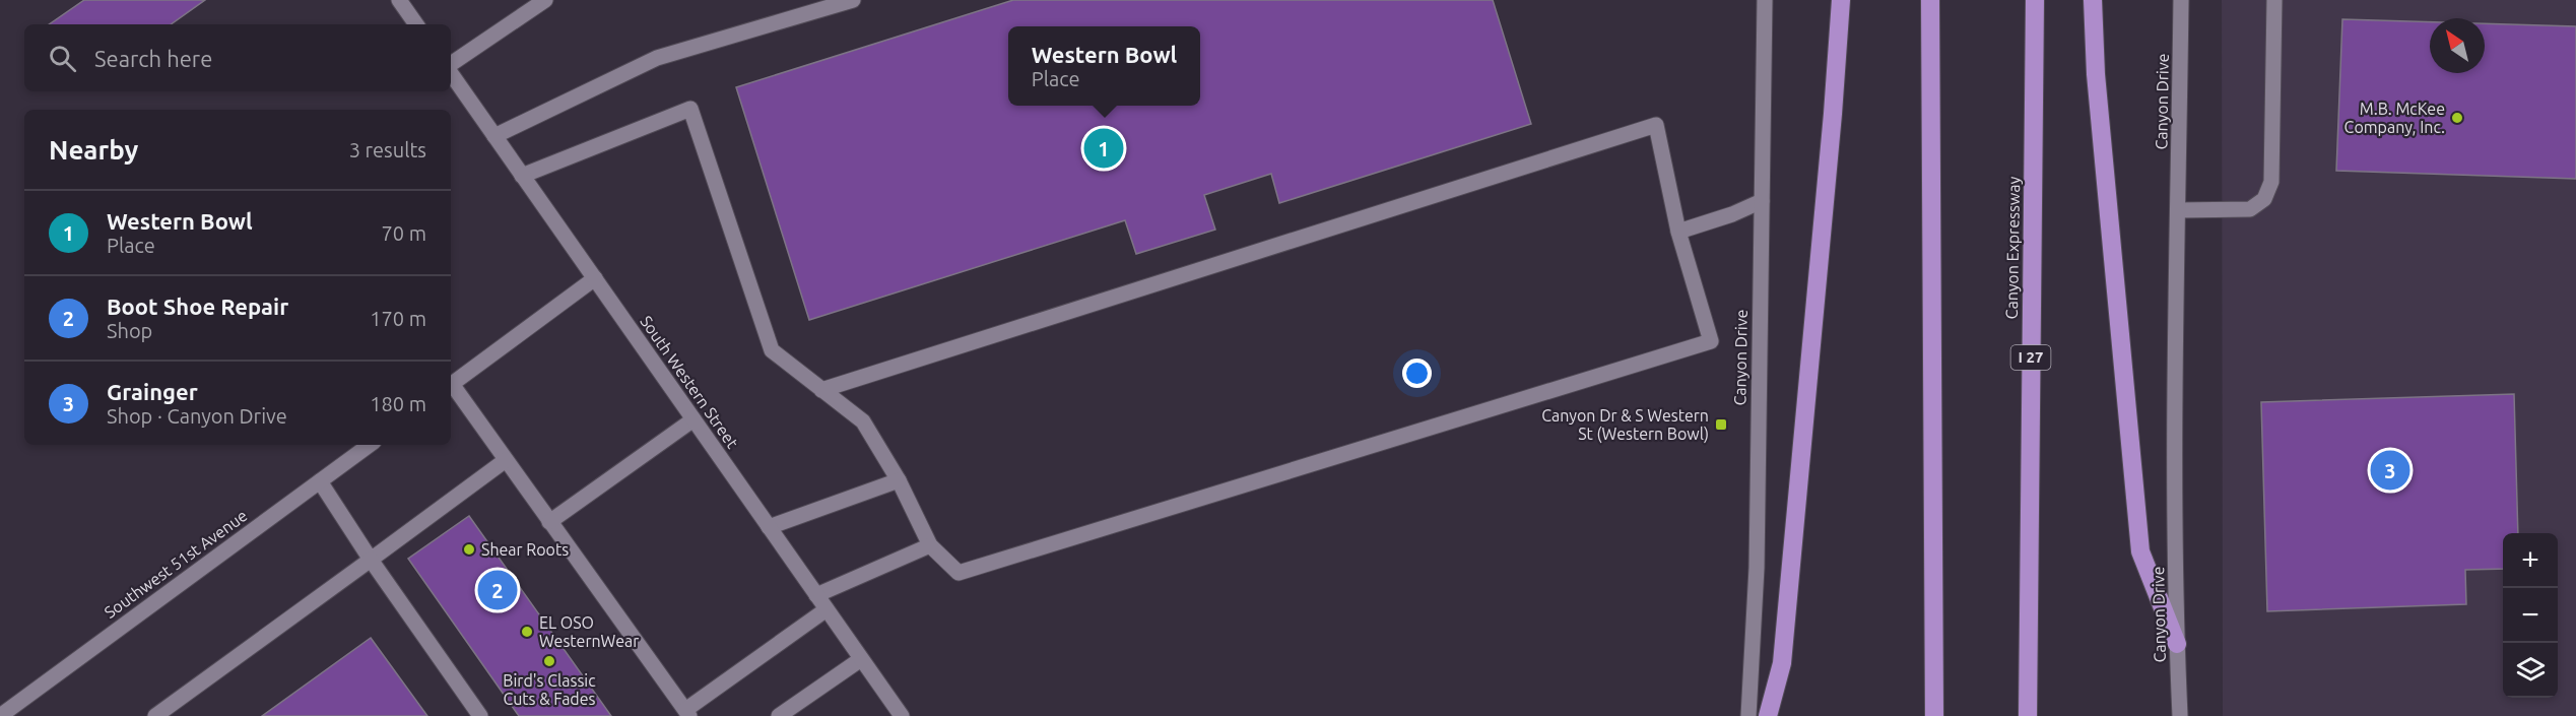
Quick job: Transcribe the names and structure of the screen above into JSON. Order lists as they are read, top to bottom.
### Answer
{
  "streets": {
    "highway": ["Canyon Expressway", "I 27"],
    "main road": ["Canyon Drive", "South Western Street", "Southwest 51st Avenue"]
  },
  "places": {
    "other": [
      "M.B. McKee Company, Inc.",
      "Shear Roots",
      "EL OSO WesternWear",
      "Bird's Classic Cuts & Fades"
    ],
    "transit": ["Canyon Dr & S Western St (Western Bowl)"]
  },
  "north": "top left",
  "page": {
    "search": "Search here",
    "popup": ["Western Bowl", "Place"],
    "heading": ["Nearby", "3 results"],
    "pins": ["1", "3", "2"],
    "list": [
      {
        "mark": "1",
        "name": "Western Bowl",
        "note": "Place",
        "value": "70 m"
      },
      {
        "mark": "2",
        "name": "Boot Shoe Repair",
        "note": "Shop",
        "value": "170 m"
      },
      {
        "mark": "3",
        "name": "Grainger",
        "note": "Shop · Canyon Drive",
        "value": "180 m"
      }
    ],
    "map_buttons": ["+", "−"]
  }
}
